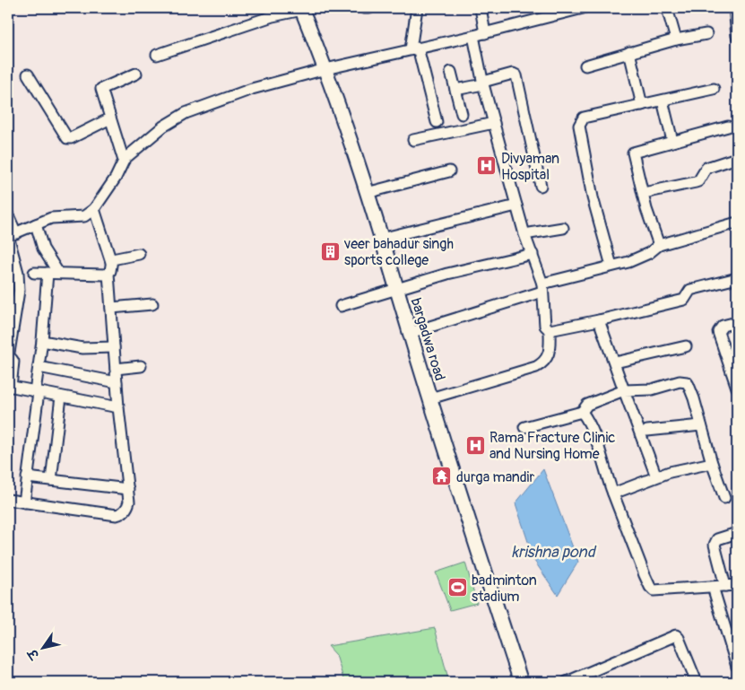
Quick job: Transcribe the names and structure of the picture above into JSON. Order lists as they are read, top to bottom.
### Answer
{
  "streets": {
    "main road": ["bargadwa road"]
  },
  "water": ["krishna pond"],
  "places": {
    "hospital": ["Divyaman Hospital", "Rama Fracture Clinic and Nursing Home"],
    "building": ["veer bahadur singh sports college"],
    "temple": ["durga mandir"],
    "sports": ["badminton stadium"]
  },
  "north": "bottom left"
}
